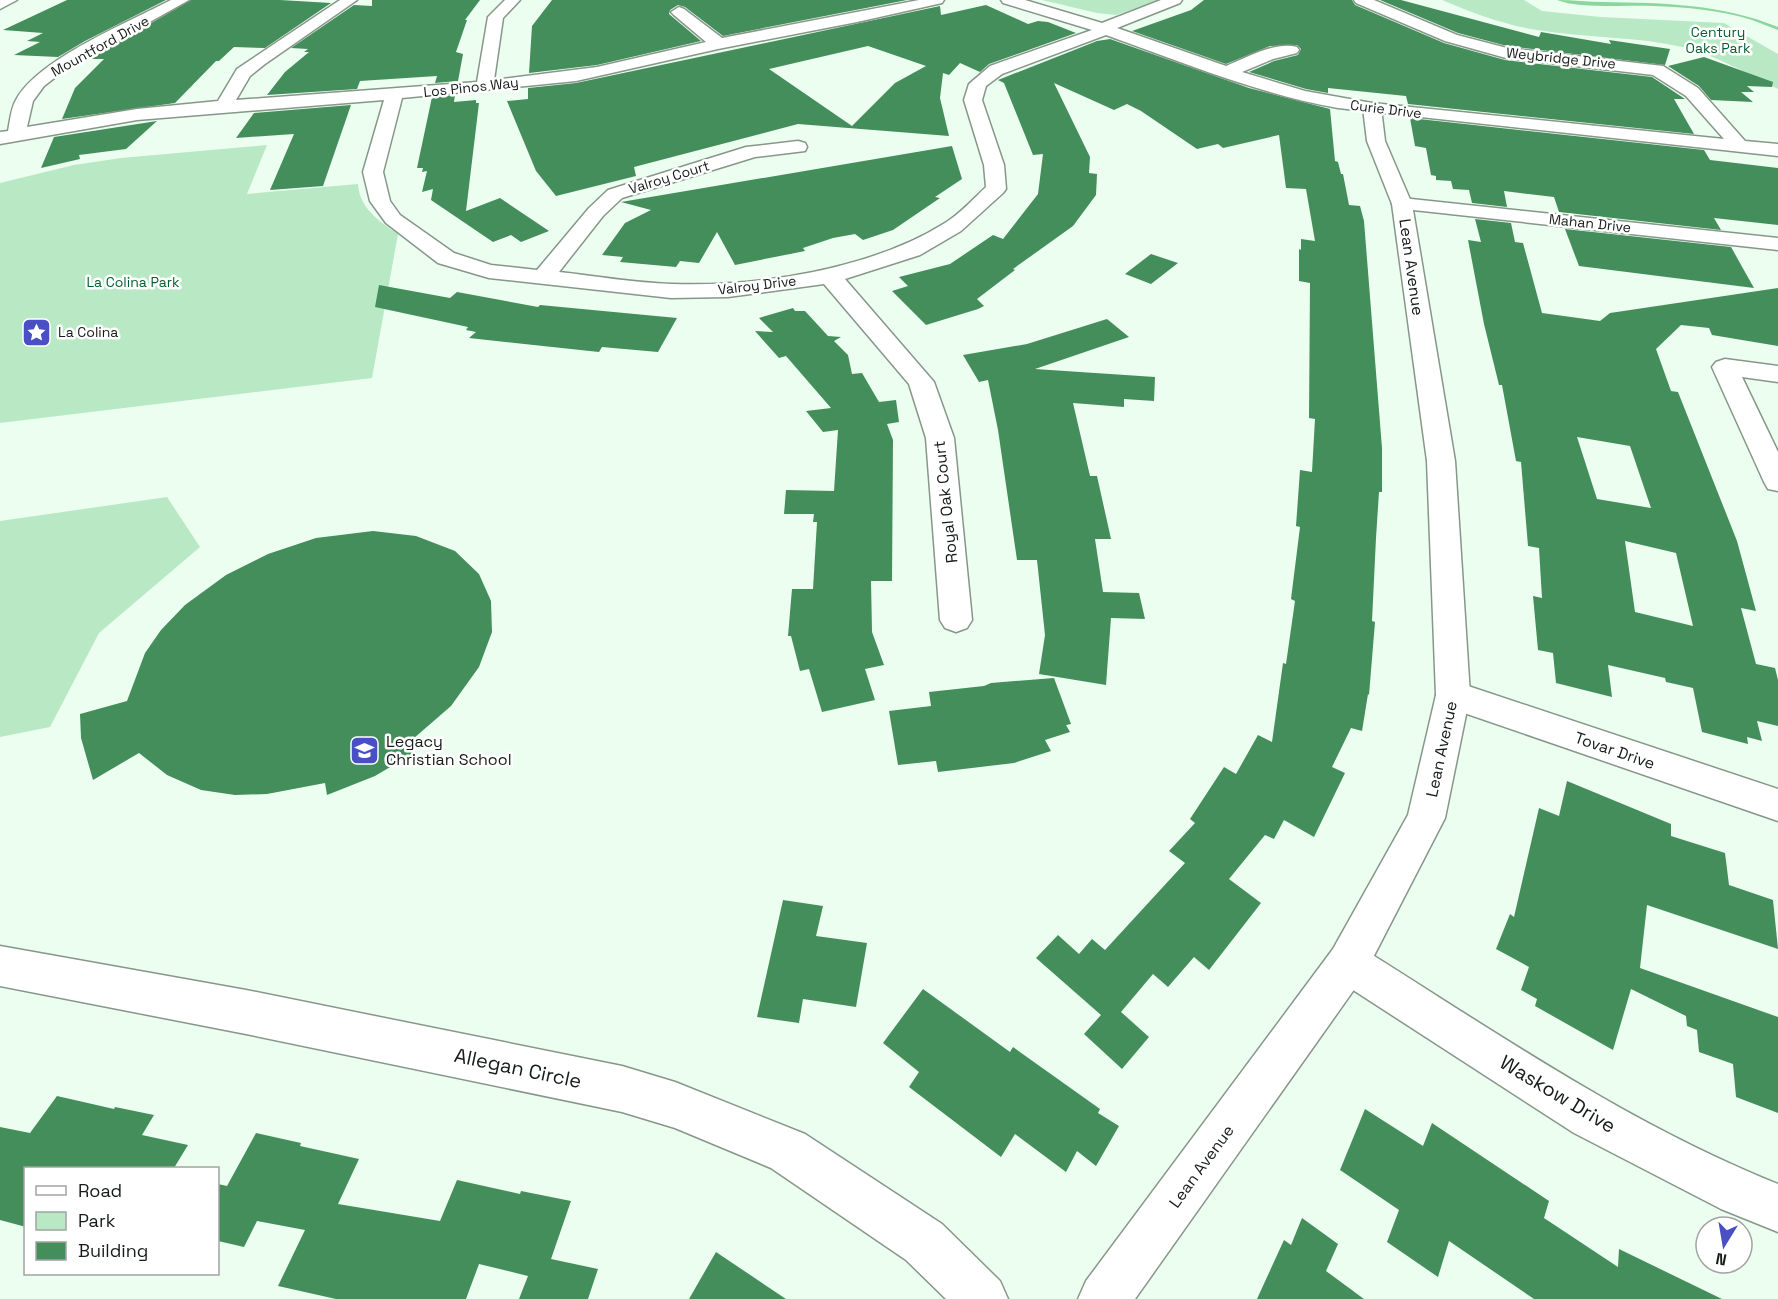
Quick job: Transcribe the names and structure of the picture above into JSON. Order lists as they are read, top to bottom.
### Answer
{
  "streets": {
    "street": [
      "Mountford Drive",
      "Weybridge Drive",
      "Los Pinos Way",
      "Curie Drive",
      "Valroy Court",
      "Mahan Drive",
      "Lean Avenue",
      "Valroy Drive",
      "Royal Oak Court",
      "Tovar Drive",
      "Allegan Circle",
      "Waskow Drive"
    ]
  },
  "crossings": [
    ["Mountford Drive", "Los Pinos Way"],
    ["Weybridge Drive", "Curie Drive"],
    ["Los Pinos Way", "Valroy Drive"],
    ["Curie Drive", "Lean Avenue"],
    ["Curie Drive", "Valroy Drive"],
    ["Valroy Court", "Valroy Drive"],
    ["Mahan Drive", "Lean Avenue"],
    ["Lean Avenue", "Tovar Drive"],
    ["Lean Avenue", "Waskow Drive"],
    ["Valroy Drive", "Royal Oak Court"]
  ],
  "parks": ["Century Oaks Park", "La Colina Park"],
  "places": {
    "place": ["La Colina"],
    "school or university": ["Legacy Christian School"]
  },
  "legend": ["Road", "Park", "Building"],
  "north": "bottom"
}
